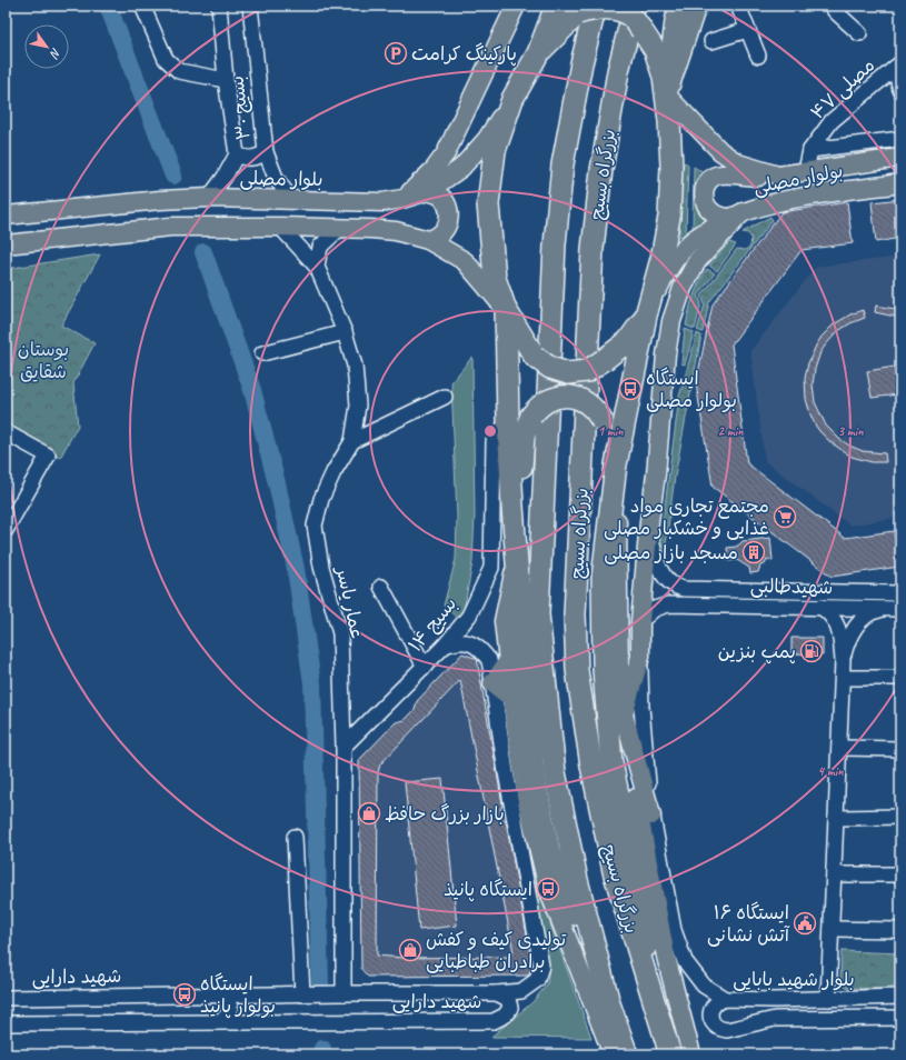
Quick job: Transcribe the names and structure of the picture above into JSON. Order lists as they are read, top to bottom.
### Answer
{
  "streets": {
    "highway": ["بزرگراه بسیج"],
    "main road": ["بلوار مصلی", "بولوار مصلی"],
    "street": [
      "مصلی ۴۷",
      "بسیج ۳۰",
      "شهیدطالبی",
      "عمار یاسر",
      "بسیج ۱۴",
      "شهید دارایی",
      "بلوار شهید بابایی"
    ]
  },
  "crossings": [
    ["مصلی ۴۷", "بولوار مصلی"],
    ["بسیج ۳۰", "بلوار مصلی"],
    ["عمار یاسر", "بسیج ۱۴"],
    ["عمار یاسر", "شهید دارایی"]
  ],
  "parks": ["بوستان شقایق"],
  "places": {
    "parking": ["پارکینگ کرامت"],
    "bus stop": ["ایستگاه بولوار مصلی", "ایستگاه پانیذ", "ایستگاه بولوار پانیذ"],
    "supermarket": ["مجتمع تجاری مواد غذایی و خشکبار مصلی"],
    "building": ["مسجد بازار مصلی"],
    "fuel station": ["پمپ بنزین"],
    "shop": ["بازار بزرگ حافظ", "تولیدی کیف و کفش برادران طباطبایی"],
    "public building": ["ایستگاه ۱۶ آتش نشانی"]
  },
  "north": "bottom right",
  "rings": [
    "1 min",
    "2 min",
    "3 min",
    "4 min"
  ]
}
